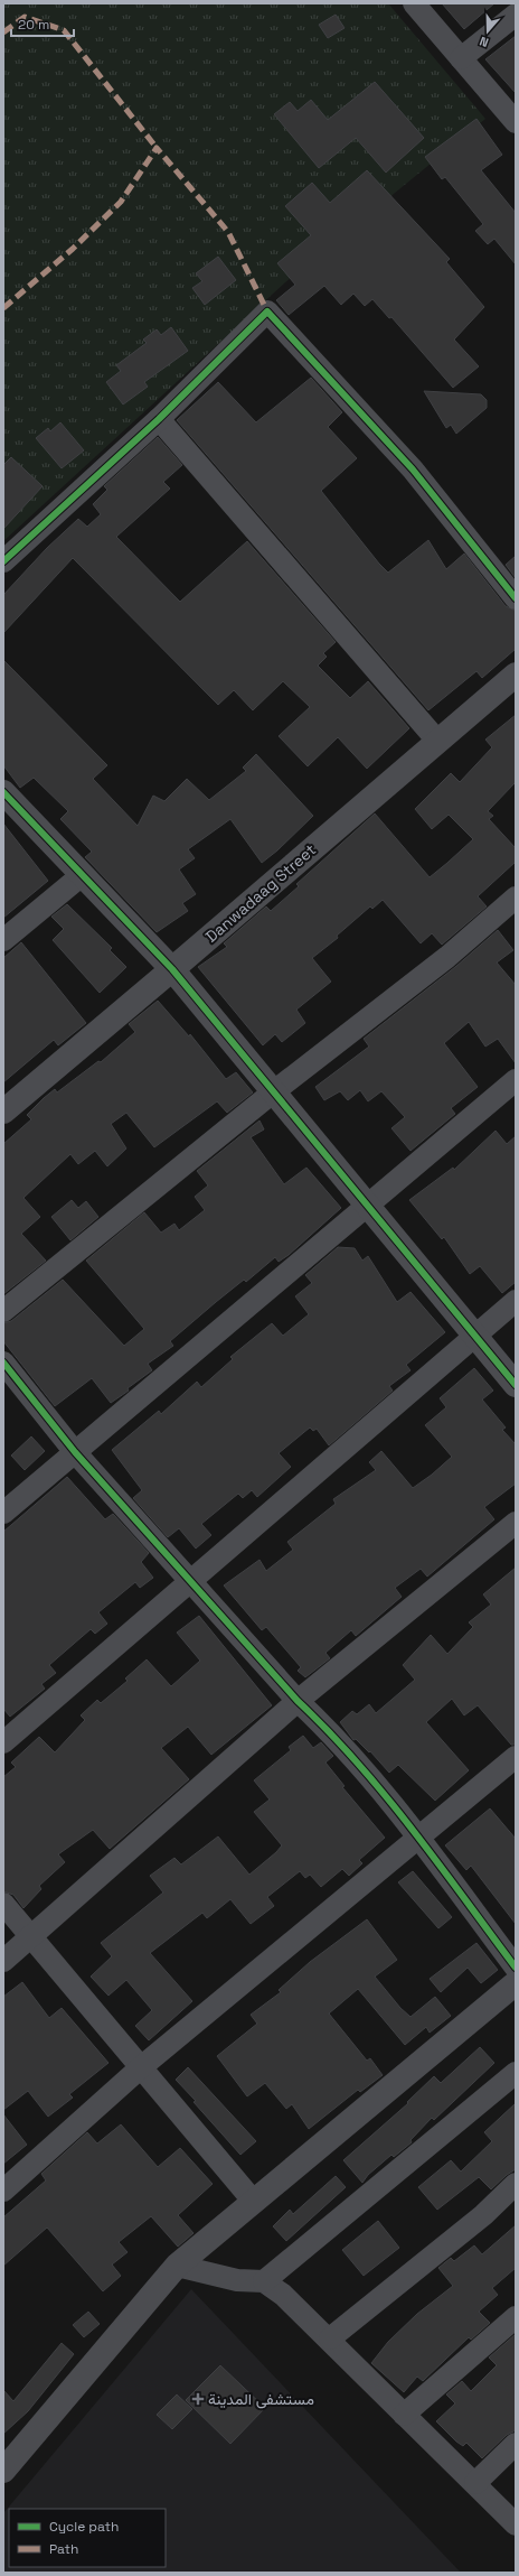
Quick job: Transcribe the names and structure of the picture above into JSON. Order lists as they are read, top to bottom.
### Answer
{
  "streets": {
    "street": ["Danwadaag Street"]
  },
  "places": {
    "health": ["مستشفى المدينة"]
  },
  "legend": ["Cycle path", "Path"],
  "scale_bar": "20 m",
  "north": "bottom"
}
